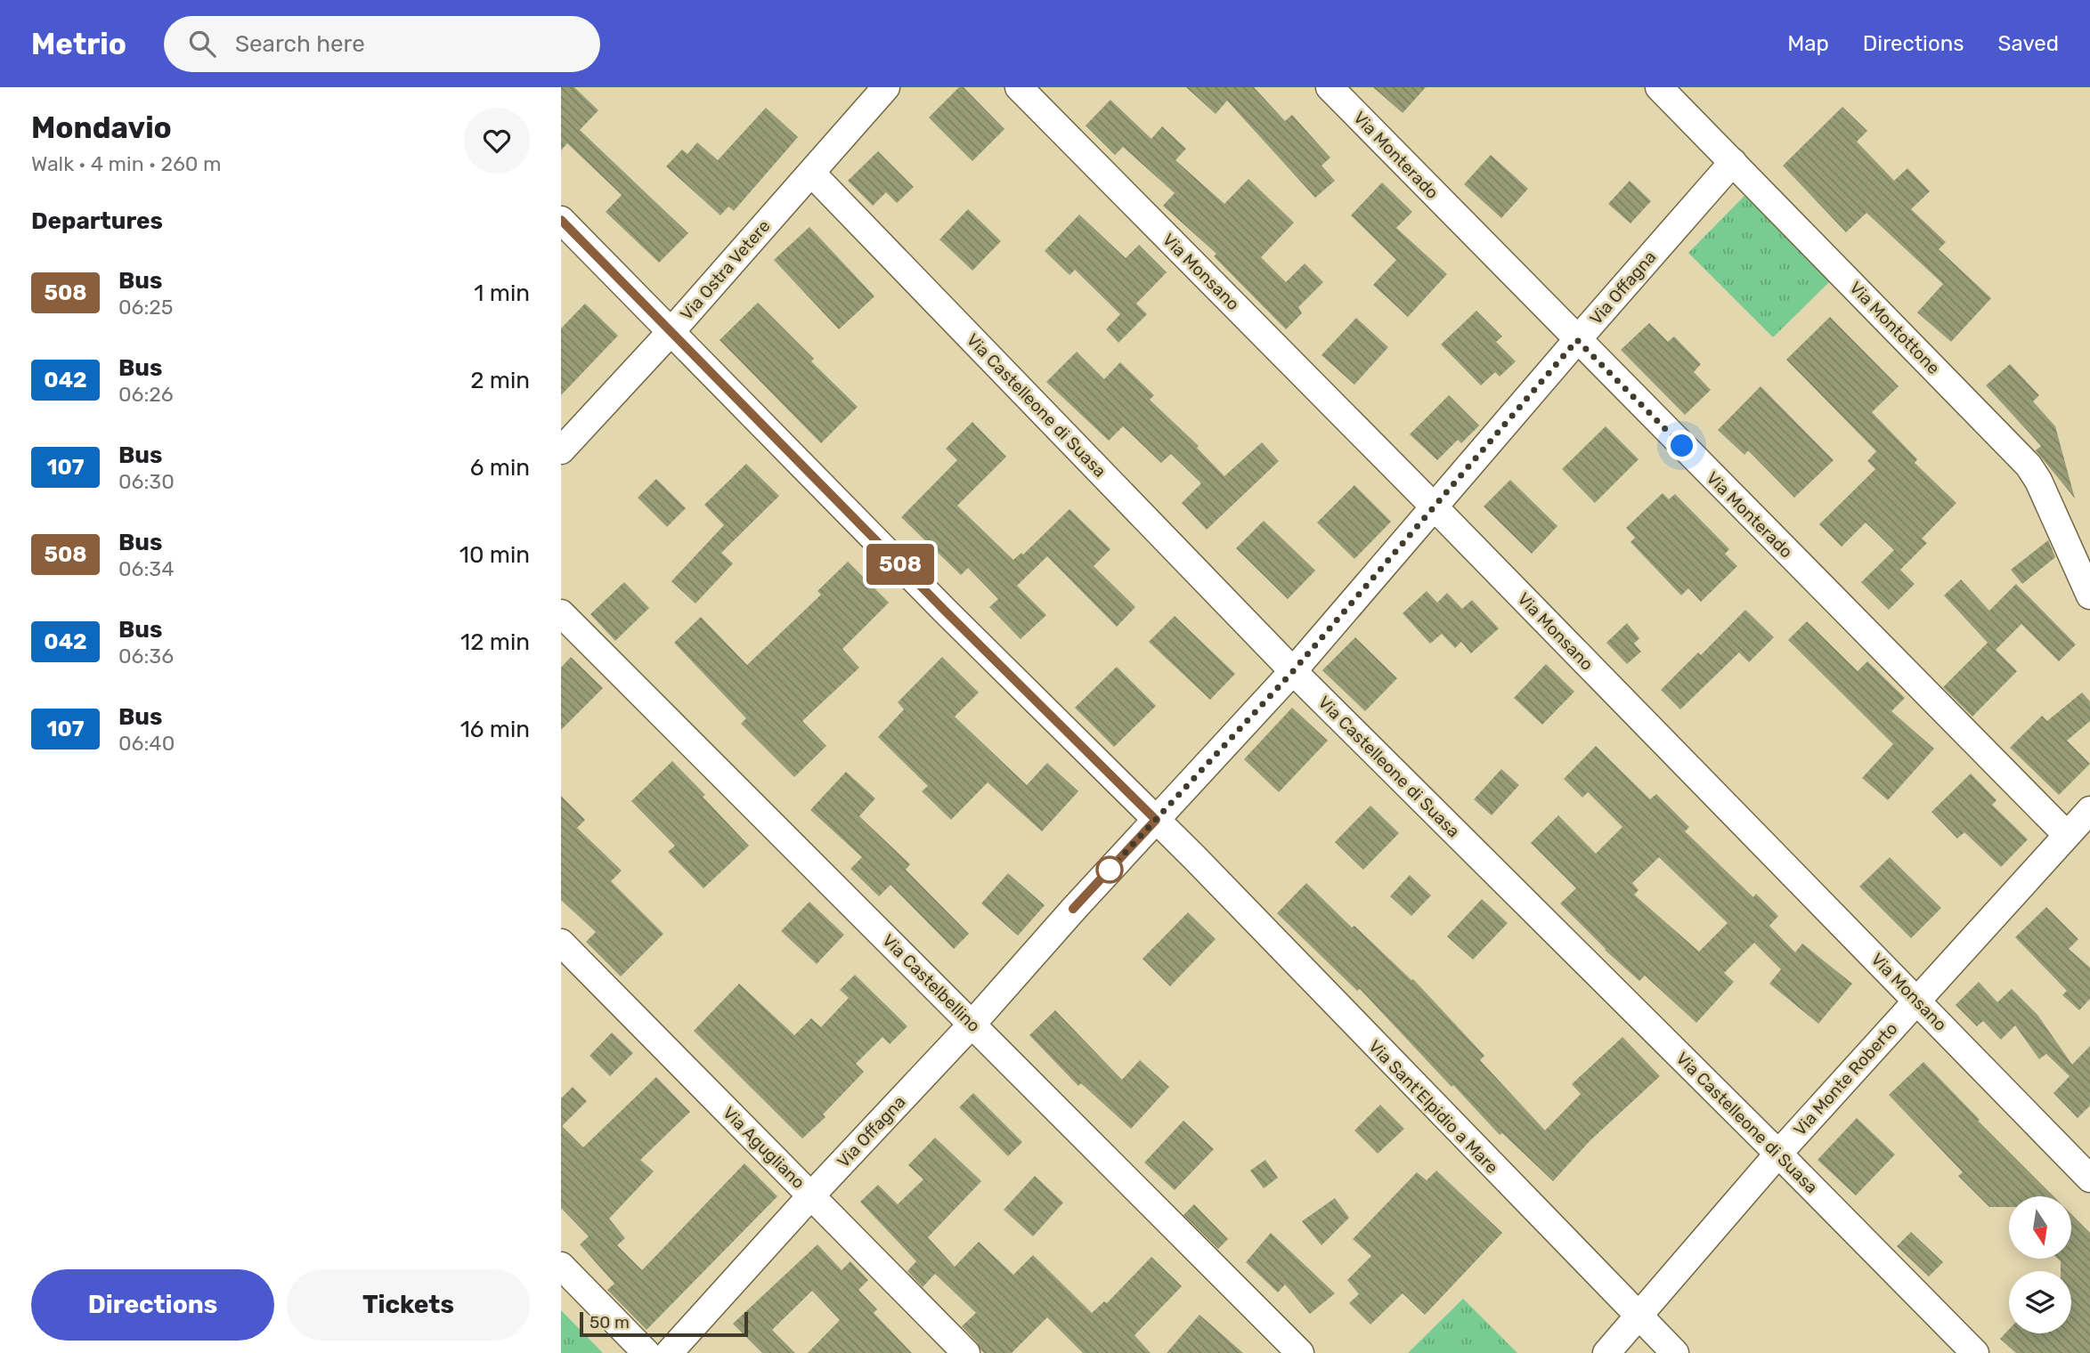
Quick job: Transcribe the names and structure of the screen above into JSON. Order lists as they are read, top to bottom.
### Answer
{
  "streets": {
    "street": [
      "Via Monterado",
      "Via Ostra Vetere",
      "Via Monsano",
      "Via Offagna",
      "Via Montottone",
      "Via Castelleone di Suasa",
      "Via Castelbellino",
      "Via Monte Roberto",
      "Via Sant'Elpidio a Mare",
      "Via Agugliano"
    ]
  },
  "crossings": [
    ["Via Monterado", "Via Offagna"],
    ["Via Monterado", "Via Monte Roberto"],
    ["Via Ostra Vetere", "Via Castelleone di Suasa"],
    ["Via Ostra Vetere", "Via Sant'Elpidio a Mare"],
    ["Via Monsano", "Via Offagna"],
    ["Via Monsano", "Via Monte Roberto"],
    ["Via Offagna", "Via Montottone"],
    ["Via Offagna", "Via Castelleone di Suasa"],
    ["Via Offagna", "Via Castelbellino"],
    ["Via Offagna", "Via Sant'Elpidio a Mare"],
    ["Via Offagna", "Via Agugliano"],
    ["Via Castelleone di Suasa", "Via Monte Roberto"],
    ["Via Monte Roberto", "Via Sant'Elpidio a Mare"]
  ],
  "lines": ["bus line 508"],
  "scale_bar": "50 m",
  "north": "bottom",
  "page": {
    "header": "Metrio",
    "search": "Search here",
    "nav": ["Map", "Directions", "Saved"],
    "heading": [
      ["Mondavio", "Walk · 4 min · 260 m"],
      "Departures"
    ],
    "on_map": "508",
    "list": [
      {
        "mark": "508",
        "name": "Bus",
        "note": "06:25",
        "value": "1 min"
      },
      {
        "mark": "042",
        "name": "Bus",
        "note": "06:26",
        "value": "2 min"
      },
      {
        "mark": "107",
        "name": "Bus",
        "note": "06:30",
        "value": "6 min"
      },
      {
        "mark": "508",
        "name": "Bus",
        "note": "06:34",
        "value": "10 min"
      },
      {
        "mark": "042",
        "name": "Bus",
        "note": "06:36",
        "value": "12 min"
      },
      {
        "mark": "107",
        "name": "Bus",
        "note": "06:40",
        "value": "16 min"
      }
    ],
    "buttons": ["Directions", "Tickets"],
    "scale": "50 m"
  }
}
